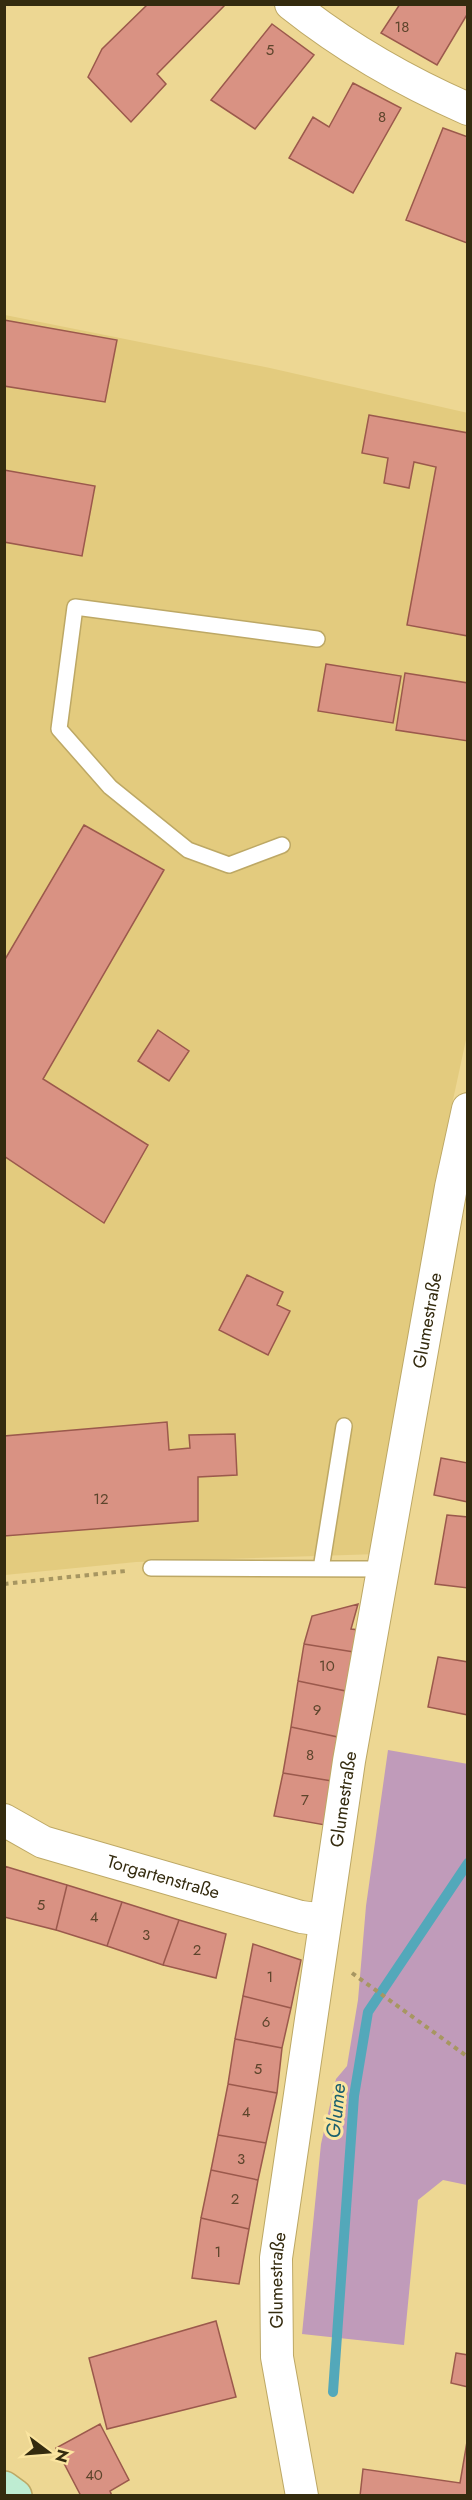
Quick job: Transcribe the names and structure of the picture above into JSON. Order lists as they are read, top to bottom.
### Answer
{
  "streets": {
    "street": ["Glumestraße", "Torgartenstraße"]
  },
  "crossings": [
    ["Glumestraße", "Torgartenstraße"]
  ],
  "water": ["Glume"],
  "house_numbers": [
    "18",
    "5",
    "8",
    "12",
    "10",
    "9",
    "8",
    "7",
    "5",
    "4",
    "3",
    "2",
    "1",
    "6",
    "5",
    "4",
    "3",
    "2",
    "1",
    "40"
  ],
  "north": "right"
}
